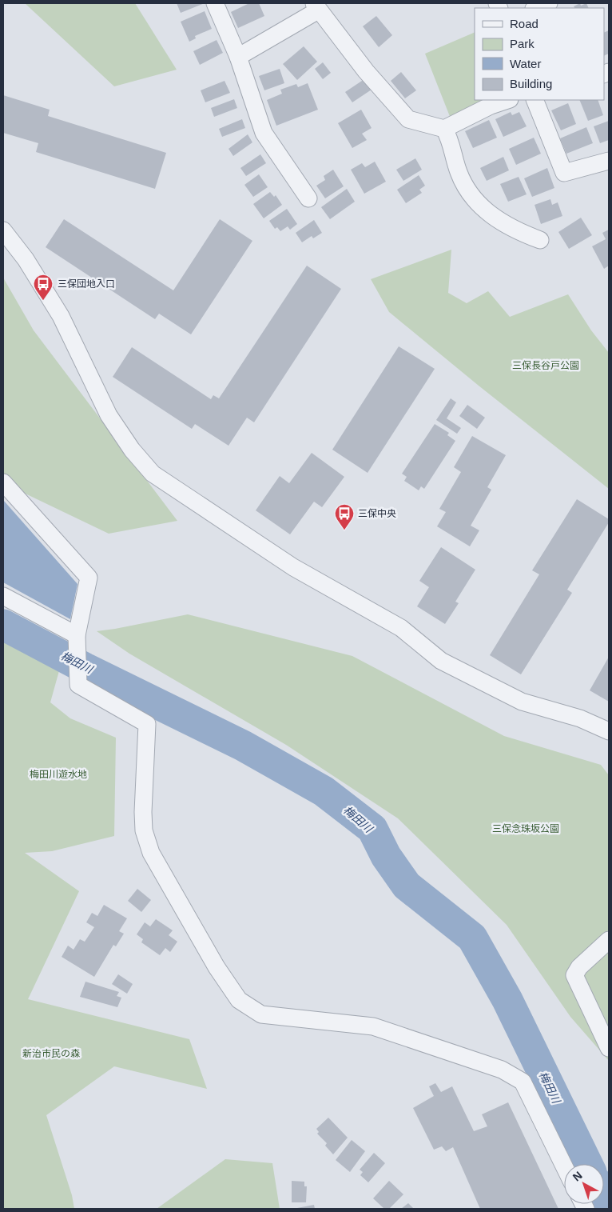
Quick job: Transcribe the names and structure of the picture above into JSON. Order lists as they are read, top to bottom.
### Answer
{
  "water": ["梅田川"],
  "parks": [
    "三保長谷戸公園",
    "梅田川遊水地",
    "三保念珠坂公園",
    "新治市民の森"
  ],
  "places": {
    "bus stop": ["三保団地入口", "三保中央"]
  },
  "legend": [
    "Road",
    "Park",
    "Water",
    "Building"
  ],
  "north": "top left"
}
